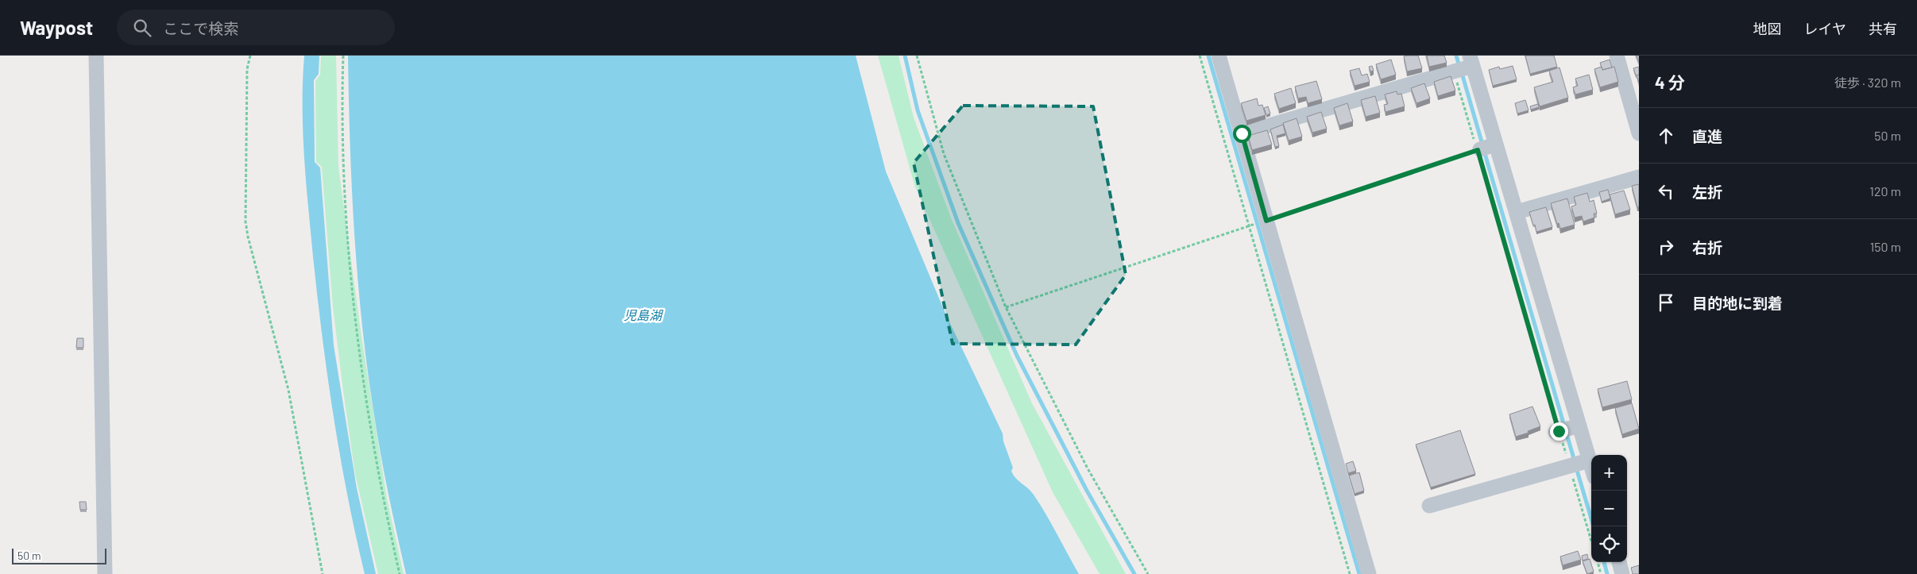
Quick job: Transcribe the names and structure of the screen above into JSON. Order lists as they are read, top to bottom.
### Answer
{
  "water": ["児島湖"],
  "scale_bar": "50 m",
  "page": {
    "header": "Waypost",
    "search": "ここで検索",
    "nav": ["地図", "レイヤ", "共有"],
    "heading": ["4 分", "徒歩 · 320 m"],
    "list": [
      ["直進", "50 m"],
      ["左折", "120 m"],
      ["右折", "150 m"],
      "目的地に到着"
    ],
    "map_buttons": ["+", "−"],
    "scale": "50 m"
  }
}
